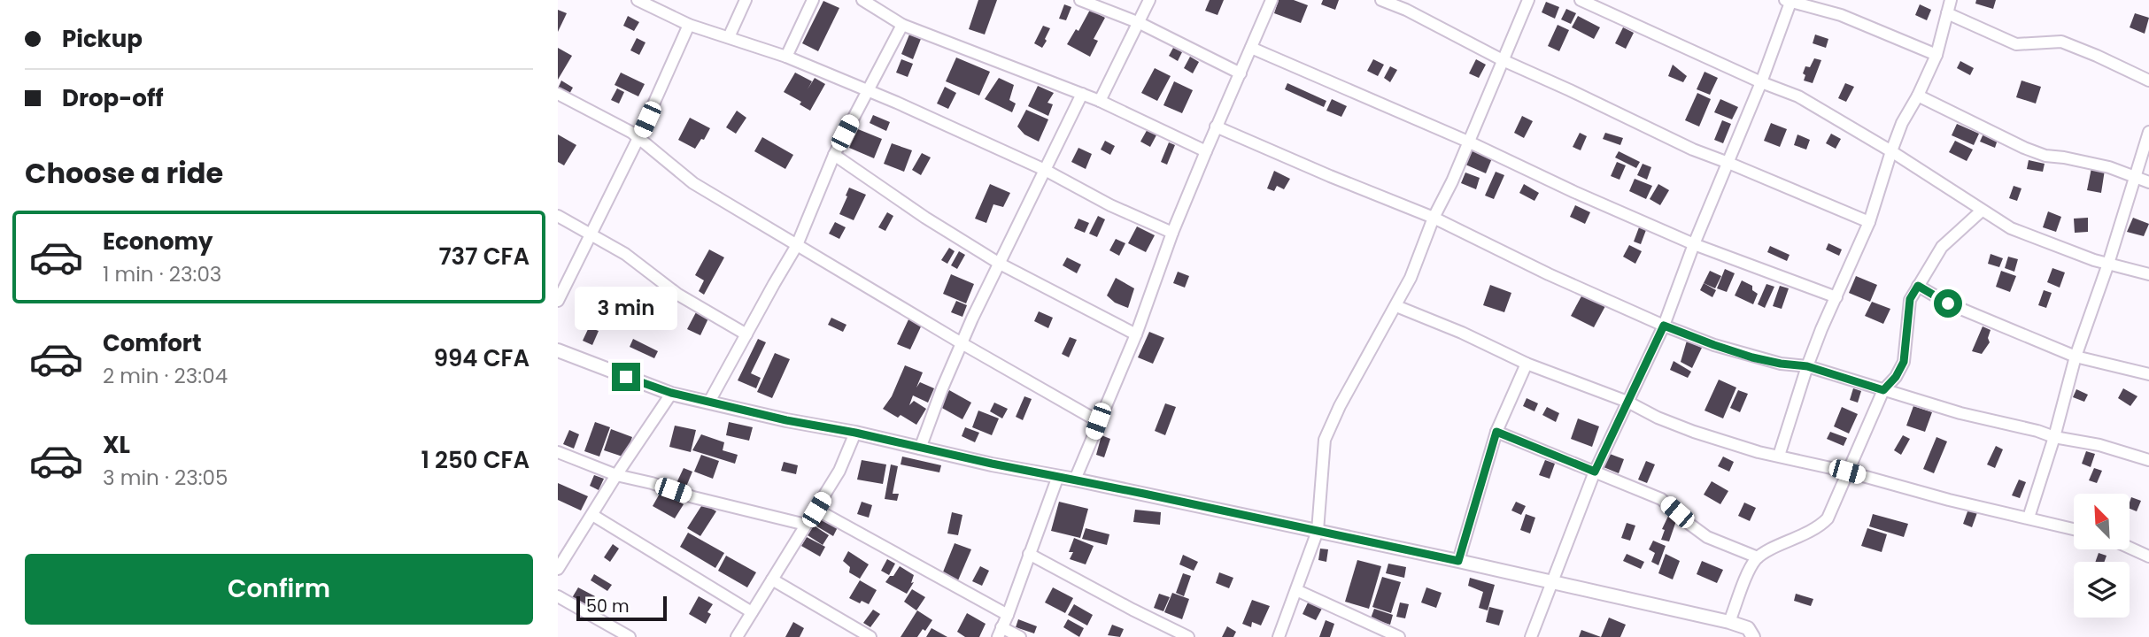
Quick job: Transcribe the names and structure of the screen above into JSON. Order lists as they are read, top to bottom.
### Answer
{
  "scale_bar": "50 m",
  "north": "top left",
  "page": {
    "banner": ["Pickup", "Drop-off"],
    "heading": "Choose a ride",
    "list": [
      {
        "name": "Economy",
        "note": "1 min · 23:03",
        "value": "737 CFA"
      },
      {
        "name": "Comfort",
        "note": "2 min · 23:04",
        "value": "994 CFA"
      },
      {
        "name": "XL",
        "note": "3 min · 23:05",
        "value": "1 250 CFA"
      }
    ],
    "bubble": "3 min",
    "buttons": "Confirm",
    "scale": "50 m"
  }
}
